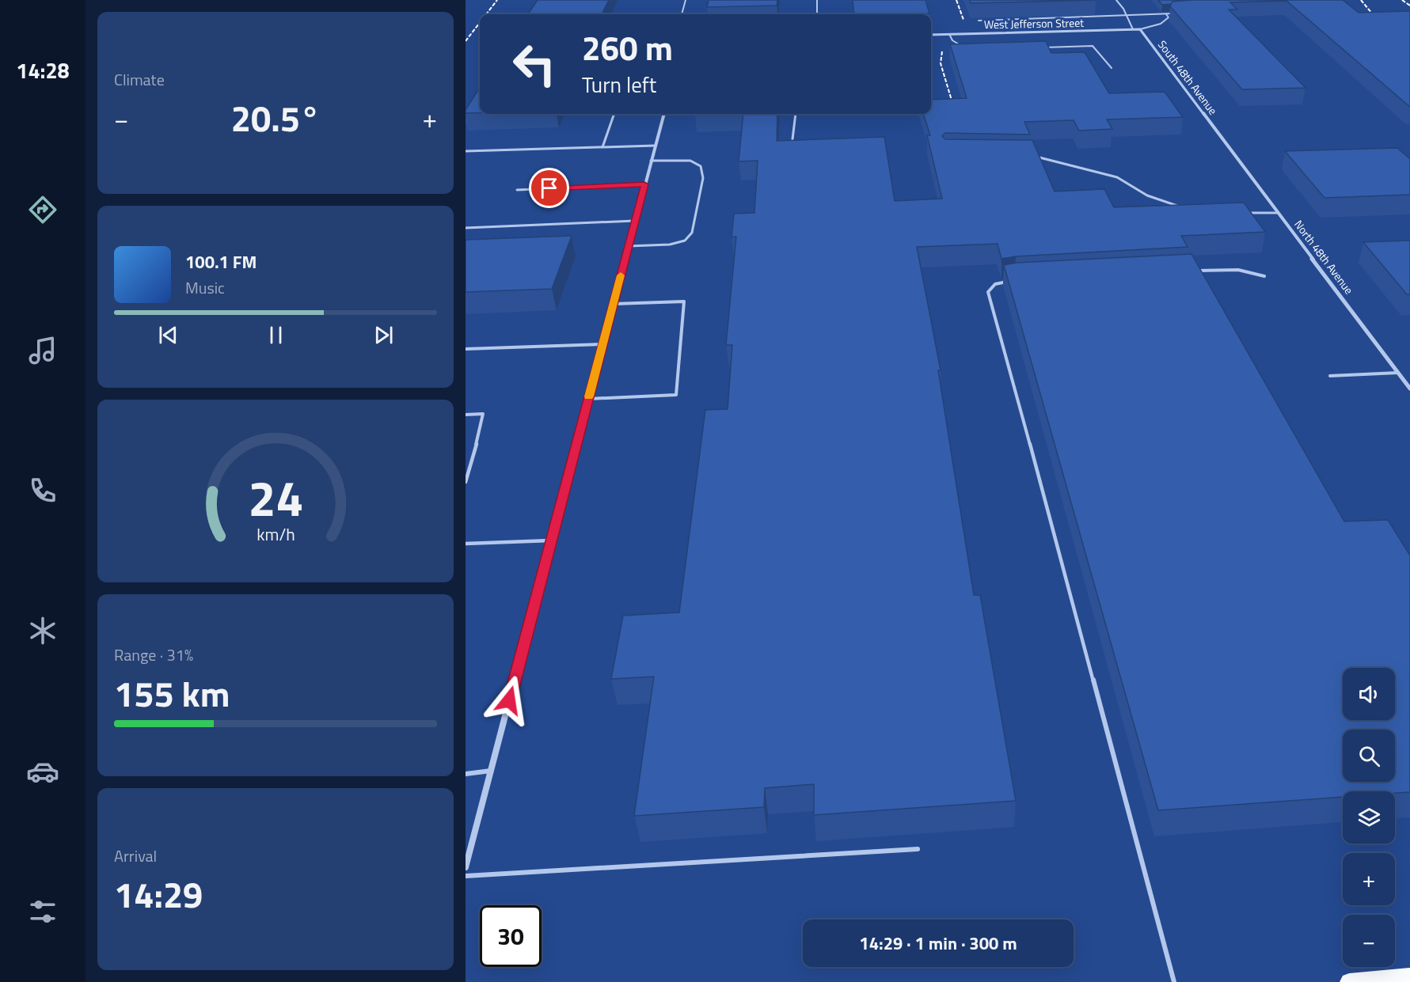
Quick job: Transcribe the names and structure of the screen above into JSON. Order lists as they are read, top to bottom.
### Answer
{
  "streets": {
    "street": ["West Jefferson Street", "South 48th Avenue", "North 48th Avenue"]
  },
  "crossings": [
    ["West Jefferson Street", "South 48th Avenue"],
    ["South 48th Avenue", "North 48th Avenue"]
  ],
  "page": {
    "tabs": "14:28",
    "tile": [
      "Climate",
      ["Range · 31%", "155 km"],
      ["Arrival", "14:29"]
    ],
    "turn": ["260 m", "Turn left"],
    "heat": ["−", "20.5°", "+"],
    "song": ["100.1 FM", "Music"],
    "map_buttons": ["+", "−"],
    "limit": "30",
    "trip": "14:29 · 1 min · 300 m",
    "gauge": ["24", "km/h"]
  }
}
